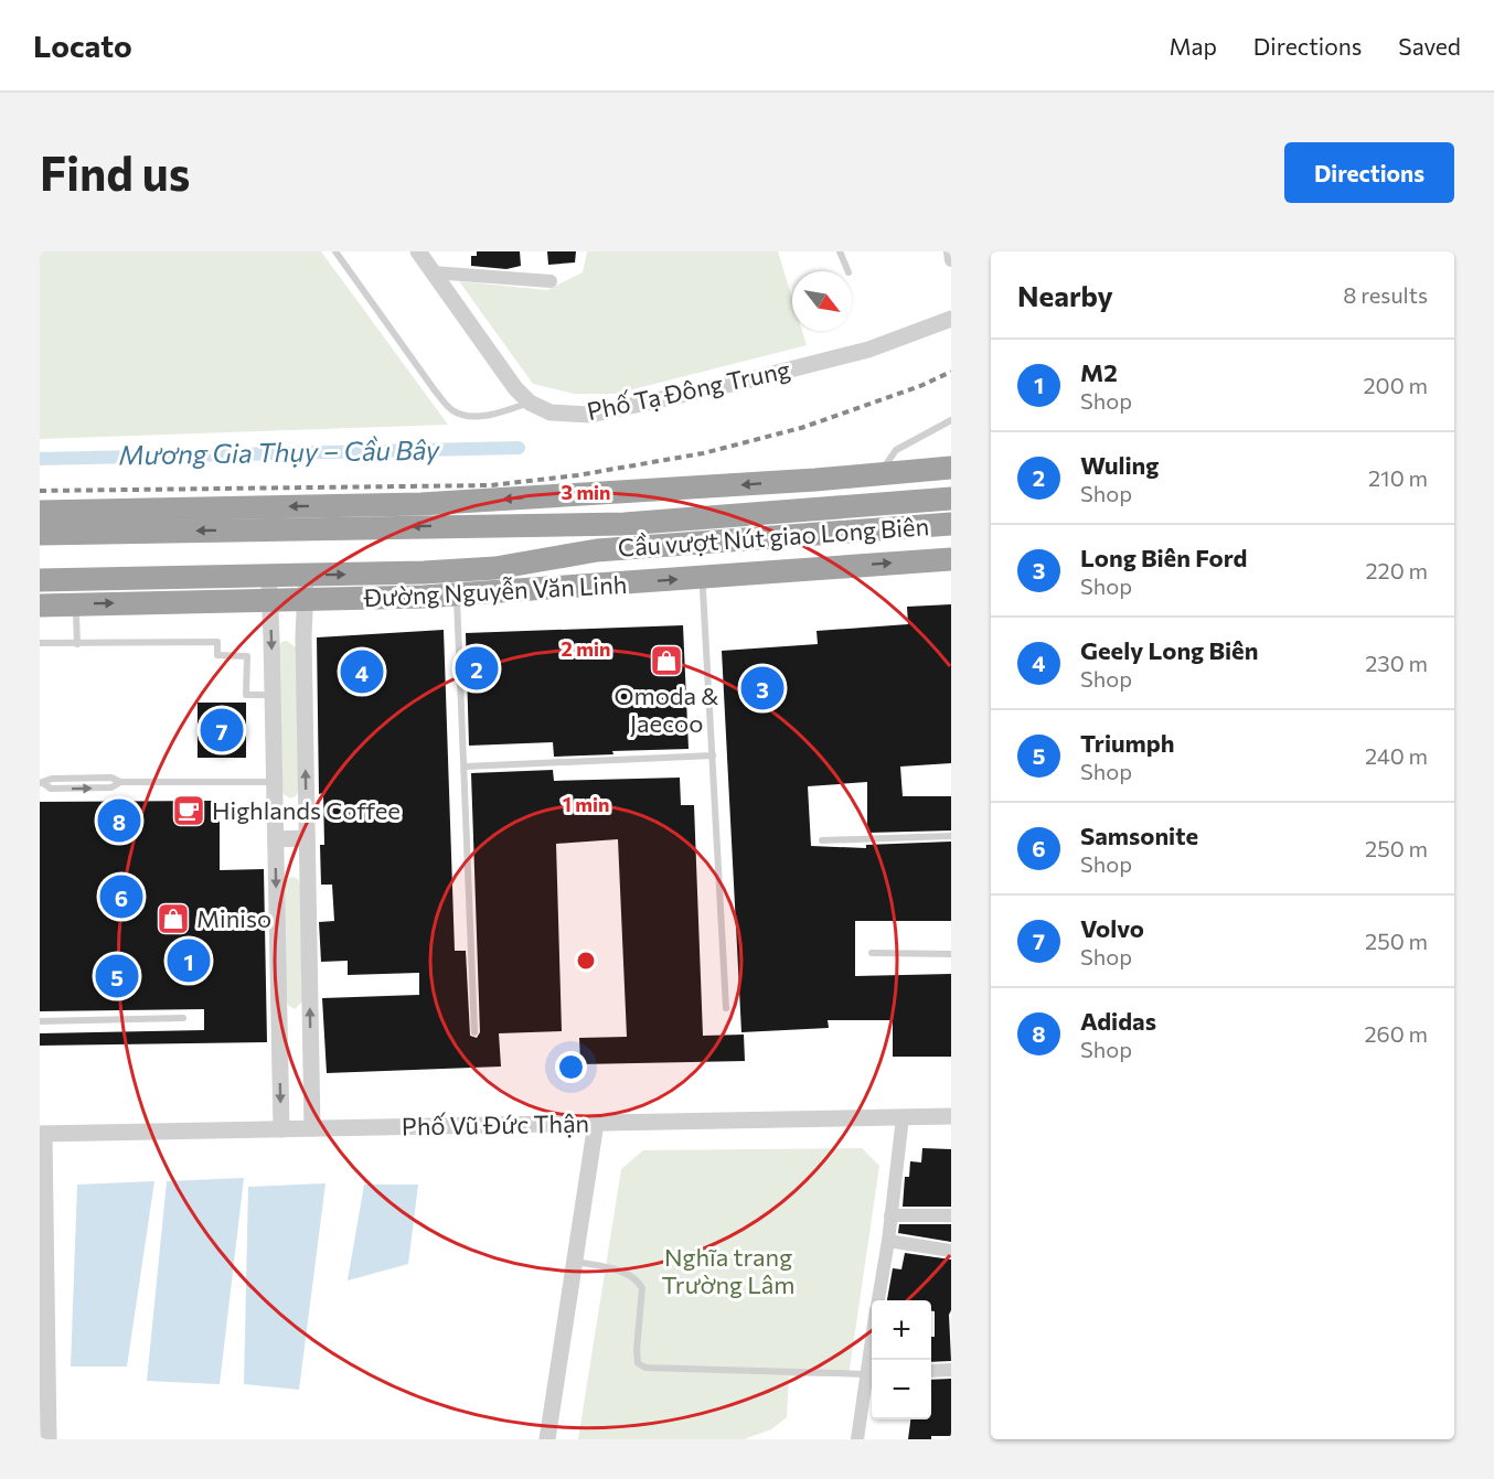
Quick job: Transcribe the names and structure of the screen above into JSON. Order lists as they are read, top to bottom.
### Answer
{
  "streets": {
    "highway": ["Cầu vượt Nút giao Long Biên", "Đường Nguyễn Văn Linh"],
    "street": ["Phố Tạ Đông Trung", "Phố Vũ Đức Thận"]
  },
  "crossings": [
    ["Cầu vượt Nút giao Long Biên", "Đường Nguyễn Văn Linh"]
  ],
  "water": ["Mương Gia Thụy – Cầu Bây"],
  "parks": ["Nghĩa trang Trường Lâm"],
  "places": {
    "shop": ["Omoda & Jaecoo", "Miniso"],
    "cafe": ["Highlands Coffee"]
  },
  "north": "bottom right",
  "page": {
    "header": "Locato",
    "nav": ["Map", "Directions", "Saved"],
    "buttons": "Directions",
    "title": "Find us",
    "heading": ["Nearby", "8 results"],
    "list": [
      {
        "mark": "1",
        "name": "M2",
        "note": "Shop",
        "value": "200 m"
      },
      {
        "mark": "2",
        "name": "Wuling",
        "note": "Shop",
        "value": "210 m"
      },
      {
        "mark": "3",
        "name": "Long Biên Ford",
        "note": "Shop",
        "value": "220 m"
      },
      {
        "mark": "4",
        "name": "Geely Long Biên",
        "note": "Shop",
        "value": "230 m"
      },
      {
        "mark": "5",
        "name": "Triumph",
        "note": "Shop",
        "value": "240 m"
      },
      {
        "mark": "6",
        "name": "Samsonite",
        "note": "Shop",
        "value": "250 m"
      },
      {
        "mark": "7",
        "name": "Volvo",
        "note": "Shop",
        "value": "250 m"
      },
      {
        "mark": "8",
        "name": "Adidas",
        "note": "Shop",
        "value": "260 m"
      }
    ],
    "pins": [
      "2",
      "4",
      "3",
      "7",
      "8",
      "6",
      "1",
      "5"
    ],
    "map_buttons": ["+", "−"]
  },
  "rings": ["3 min", "2 min", "1 min"]
}
